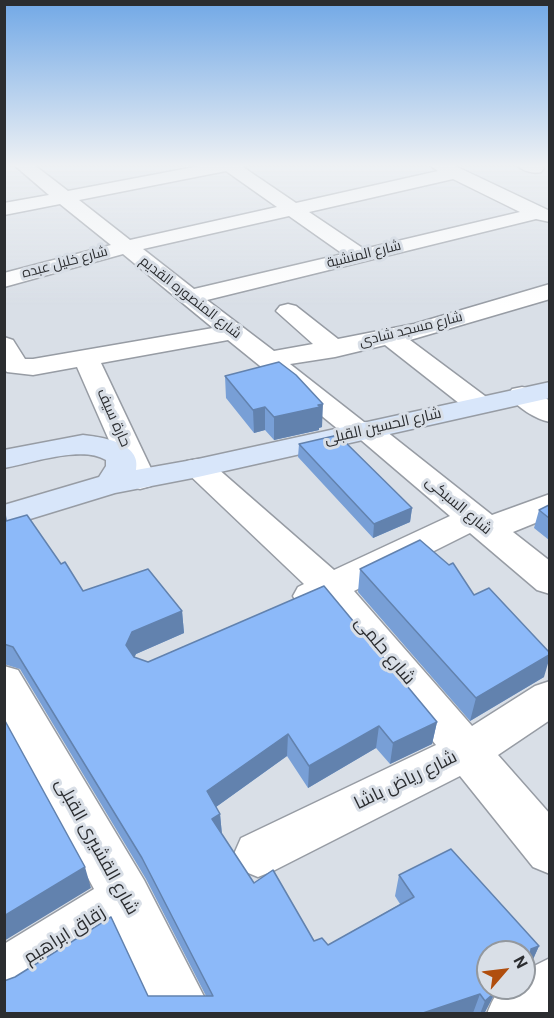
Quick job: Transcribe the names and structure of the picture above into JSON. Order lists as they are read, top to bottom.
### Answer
{
  "streets": {
    "main road": ["شارع الحسين القبلى"],
    "street": [
      "شارع المنشية",
      "شارع خليل عبده",
      "شارع المنصوره القديم",
      "شارع مسجد شادى",
      "حارة سيف",
      "شارع السبكى",
      "شارع حلمى",
      "شارع رياض باشا",
      "شارع القشيرى القبلى",
      "زقاق ابراهيم"
    ]
  },
  "crossings": [
    ["شارع المنشية", "شارع المنصوره القديم"],
    ["شارع خليل عبده", "شارع المنصوره القديم"],
    ["شارع المنصوره القديم", "شارع مسجد شادى"],
    ["شارع المنصوره القديم", "شارع الحسين القبلى"],
    ["شارع المنصوره القديم", "شارع السبكى"],
    ["حارة سيف", "شارع الحسين القبلى"],
    ["شارع الحسين القبلى", "شارع السبكى"],
    ["شارع الحسين القبلى", "شارع حلمى"],
    ["شارع حلمى", "شارع رياض باشا"],
    ["شارع القشيرى القبلى", "زقاق ابراهيم"]
  ],
  "north": "top right"
}
